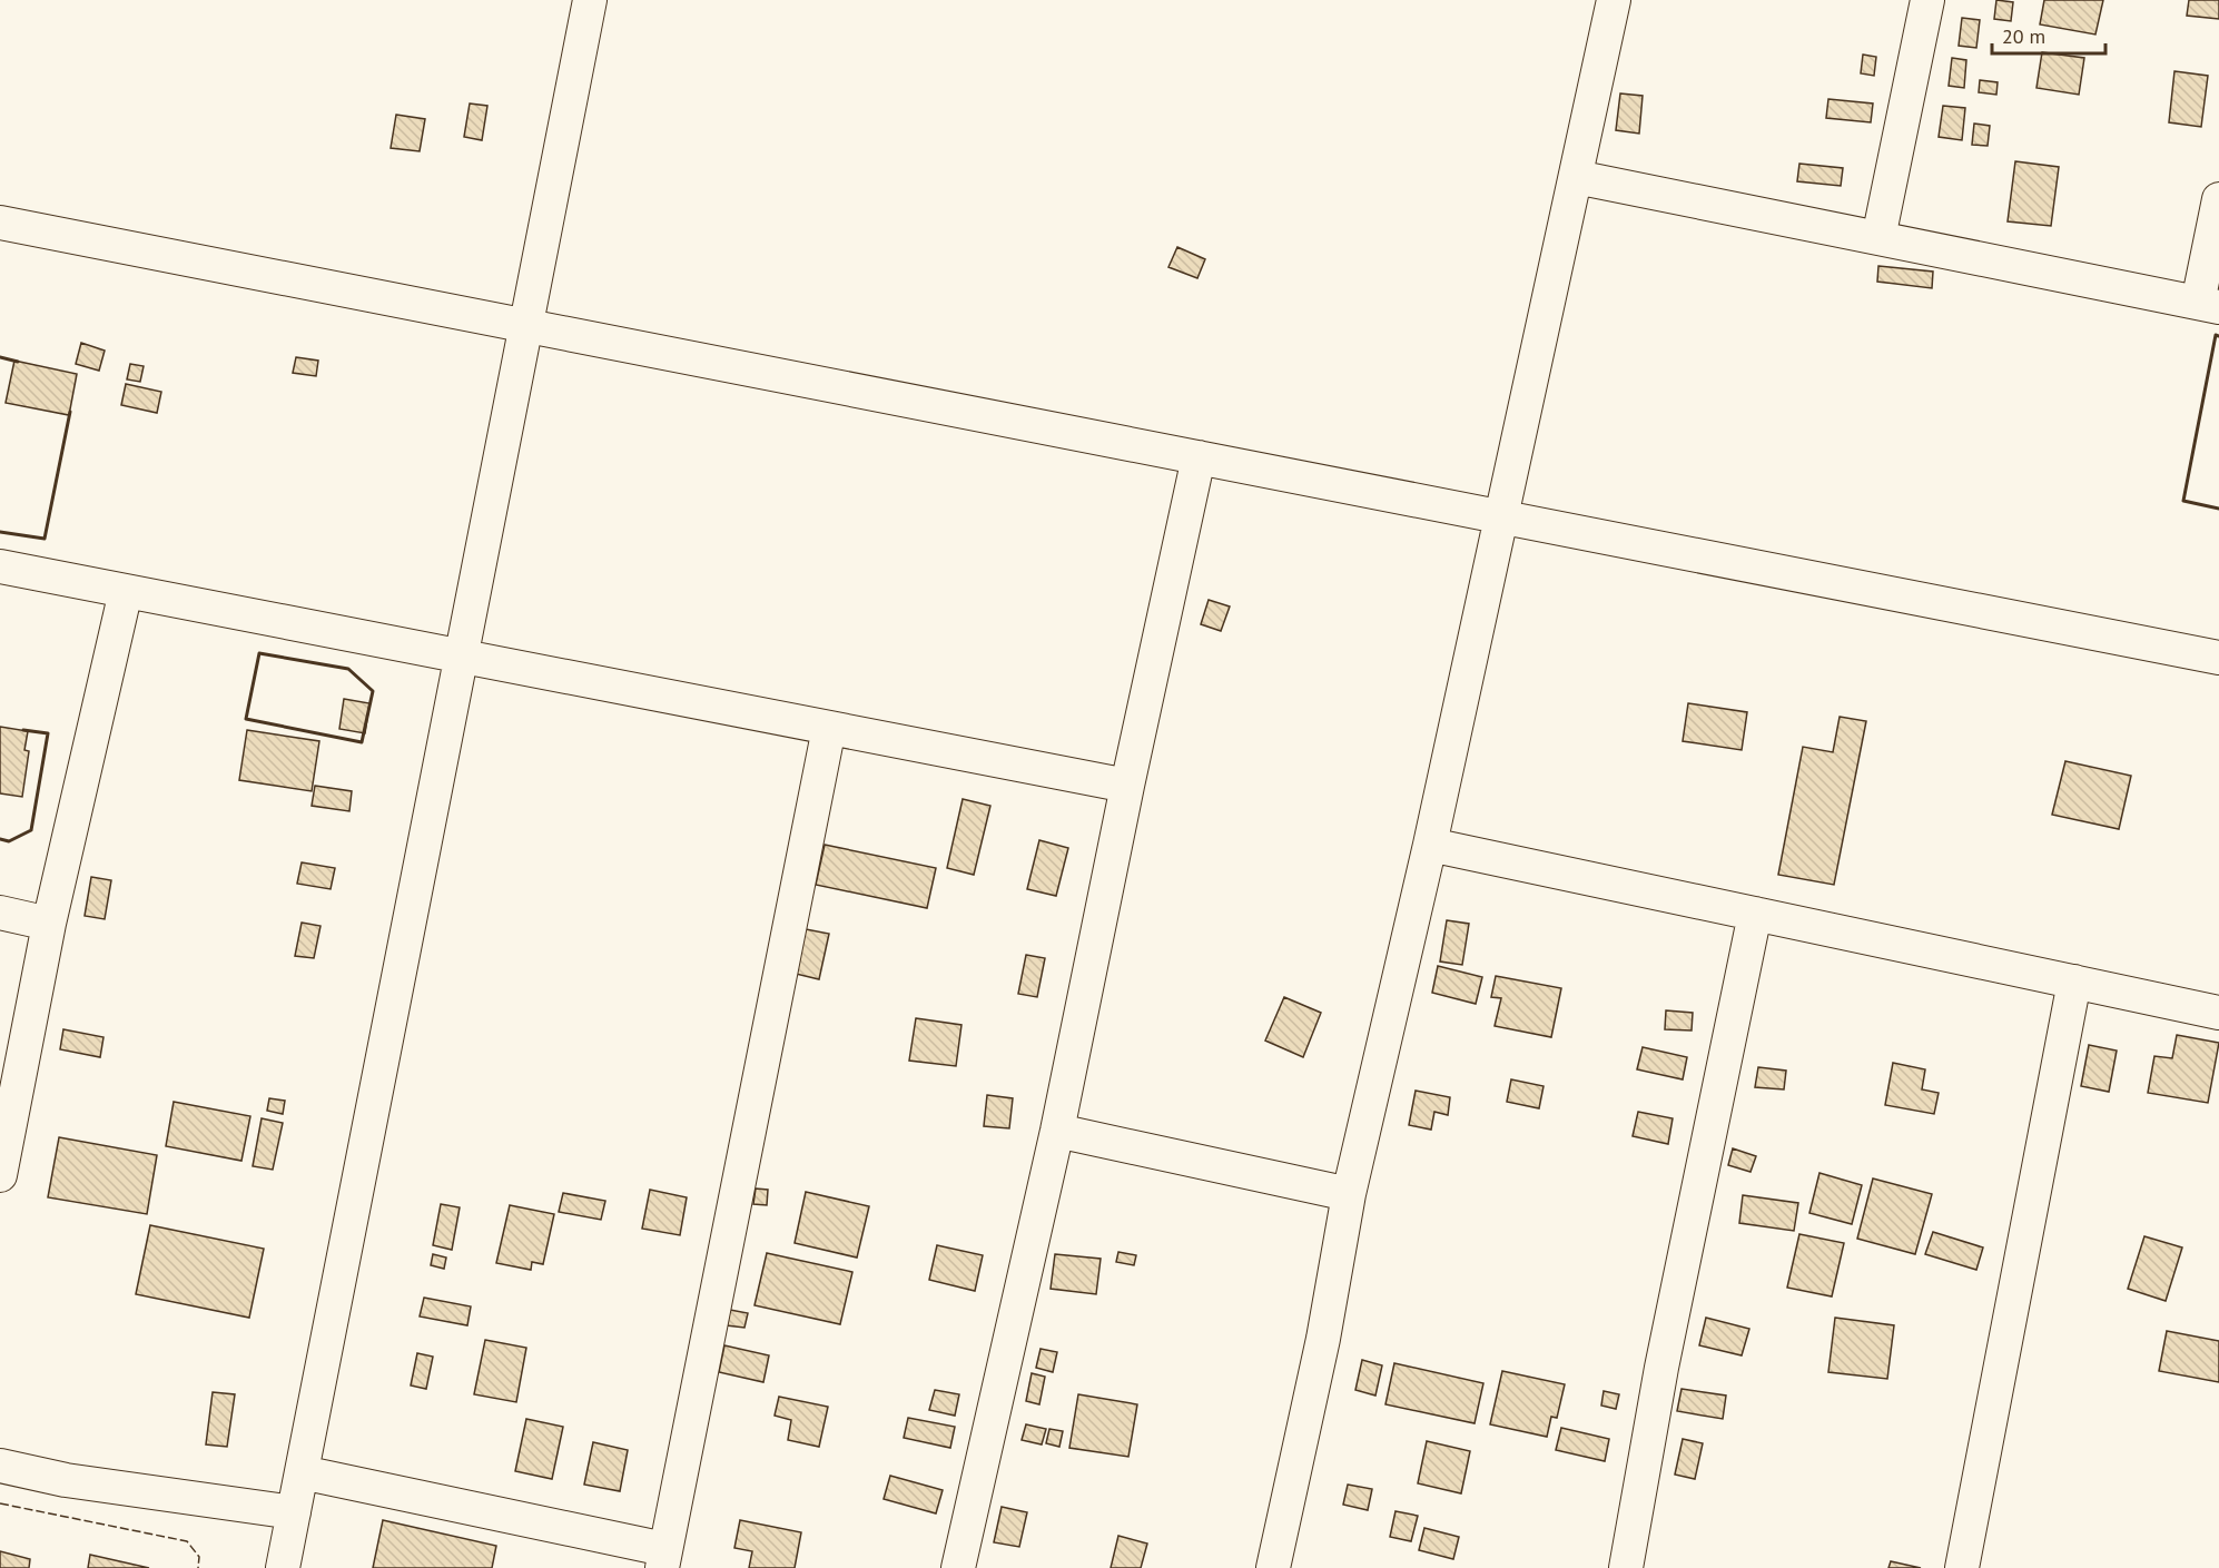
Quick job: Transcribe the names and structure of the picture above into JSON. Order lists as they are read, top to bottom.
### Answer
{
  "scale_bar": "20 m"
}
